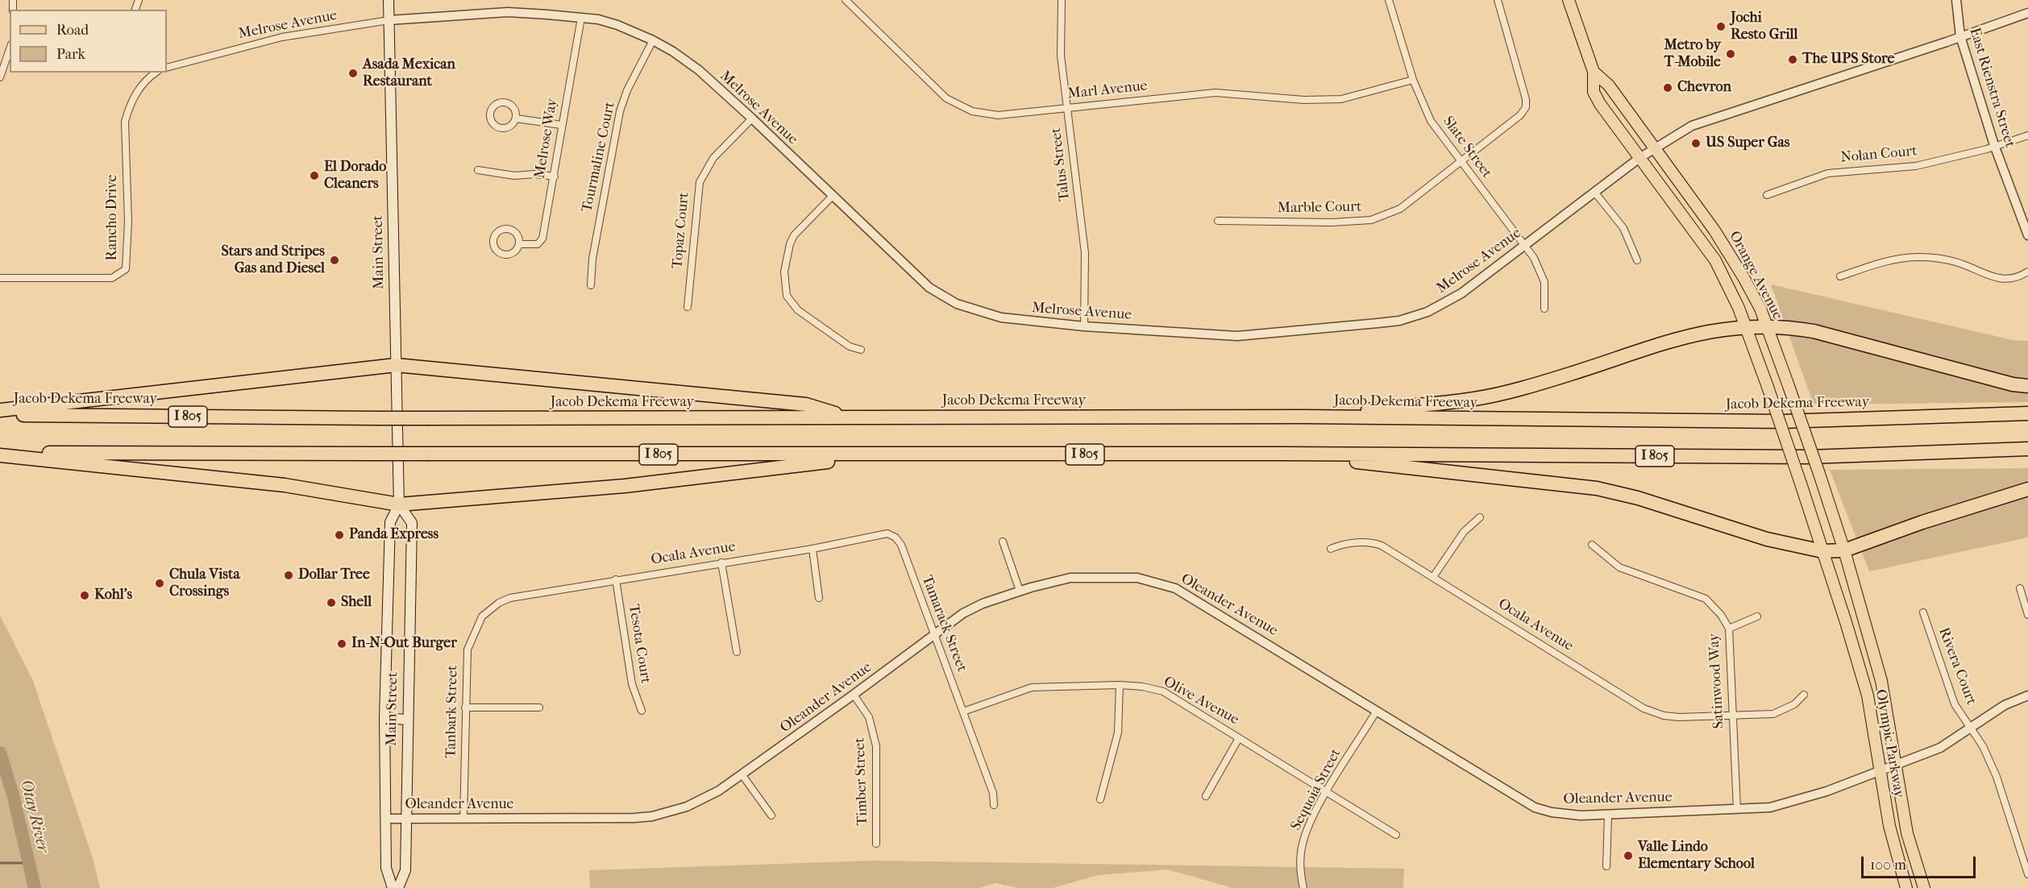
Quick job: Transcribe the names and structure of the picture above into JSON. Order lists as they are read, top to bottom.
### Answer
{
  "streets": {
    "highway": ["Jacob Dekema Freeway", "I 805"],
    "main road": ["Main Street", "Orange Avenue", "Olympic Parkway"],
    "street": [
      "Melrose Avenue",
      "East Rienstra Street",
      "Marl Avenue",
      "Melrose Way",
      "Slate Street",
      "Nolan Court",
      "Tourmaline Court",
      "Talus Street",
      "Marble Court",
      "Rancho Drive",
      "Topaz Court",
      "Ocala Avenue",
      "Oleander Avenue",
      "Tamarack Street",
      "Tesota Court",
      "Rivera Court",
      "Satinwood Way",
      "Olive Avenue",
      "Tanbark Street",
      "Timber Street",
      "Sequoia Street"
    ]
  },
  "crossings": [
    ["Melrose Avenue", "East Rienstra Street"],
    ["Melrose Avenue", "Melrose Way"],
    ["Melrose Avenue", "Slate Street"],
    ["Melrose Avenue", "Tourmaline Court"],
    ["Melrose Avenue", "Talus Street"],
    ["Melrose Avenue", "Topaz Court"],
    ["Melrose Avenue", "Main Street"],
    ["Melrose Avenue", "Orange Avenue"],
    ["East Rienstra Street", "Nolan Court"],
    ["Marl Avenue", "Slate Street"],
    ["Marl Avenue", "Talus Street"],
    ["Slate Street", "Marble Court"],
    ["Main Street", "Oleander Avenue"],
    ["Orange Avenue", "Olympic Parkway"],
    ["Ocala Avenue", "Tamarack Street"],
    ["Ocala Avenue", "Tesota Court"],
    ["Ocala Avenue", "Satinwood Way"],
    ["Ocala Avenue", "Tanbark Street"],
    ["Oleander Avenue", "Tamarack Street"],
    ["Oleander Avenue", "Rivera Court"],
    ["Oleander Avenue", "Satinwood Way"],
    ["Oleander Avenue", "Tanbark Street"],
    ["Oleander Avenue", "Olympic Parkway"],
    ["Oleander Avenue", "Timber Street"],
    ["Oleander Avenue", "Sequoia Street"],
    ["Tamarack Street", "Olive Avenue"],
    ["Olive Avenue", "Sequoia Street"]
  ],
  "water": ["Otay River"],
  "places": [
    "Jochi Resto Grill",
    "Metro by T-Mobile",
    "The UPS Store",
    "Asada Mexican Restaurant",
    "Chevron",
    "US Super Gas",
    "El Dorado Cleaners",
    "Stars and Stripes Gas and Diesel",
    "Panda Express",
    "Dollar Tree",
    "Chula Vista Crossings",
    "Kohl's",
    "Shell",
    "In-N-Out Burger",
    "Valle Lindo Elementary School"
  ],
  "legend": ["Road", "Park"],
  "scale_bar": "100 m"
}
